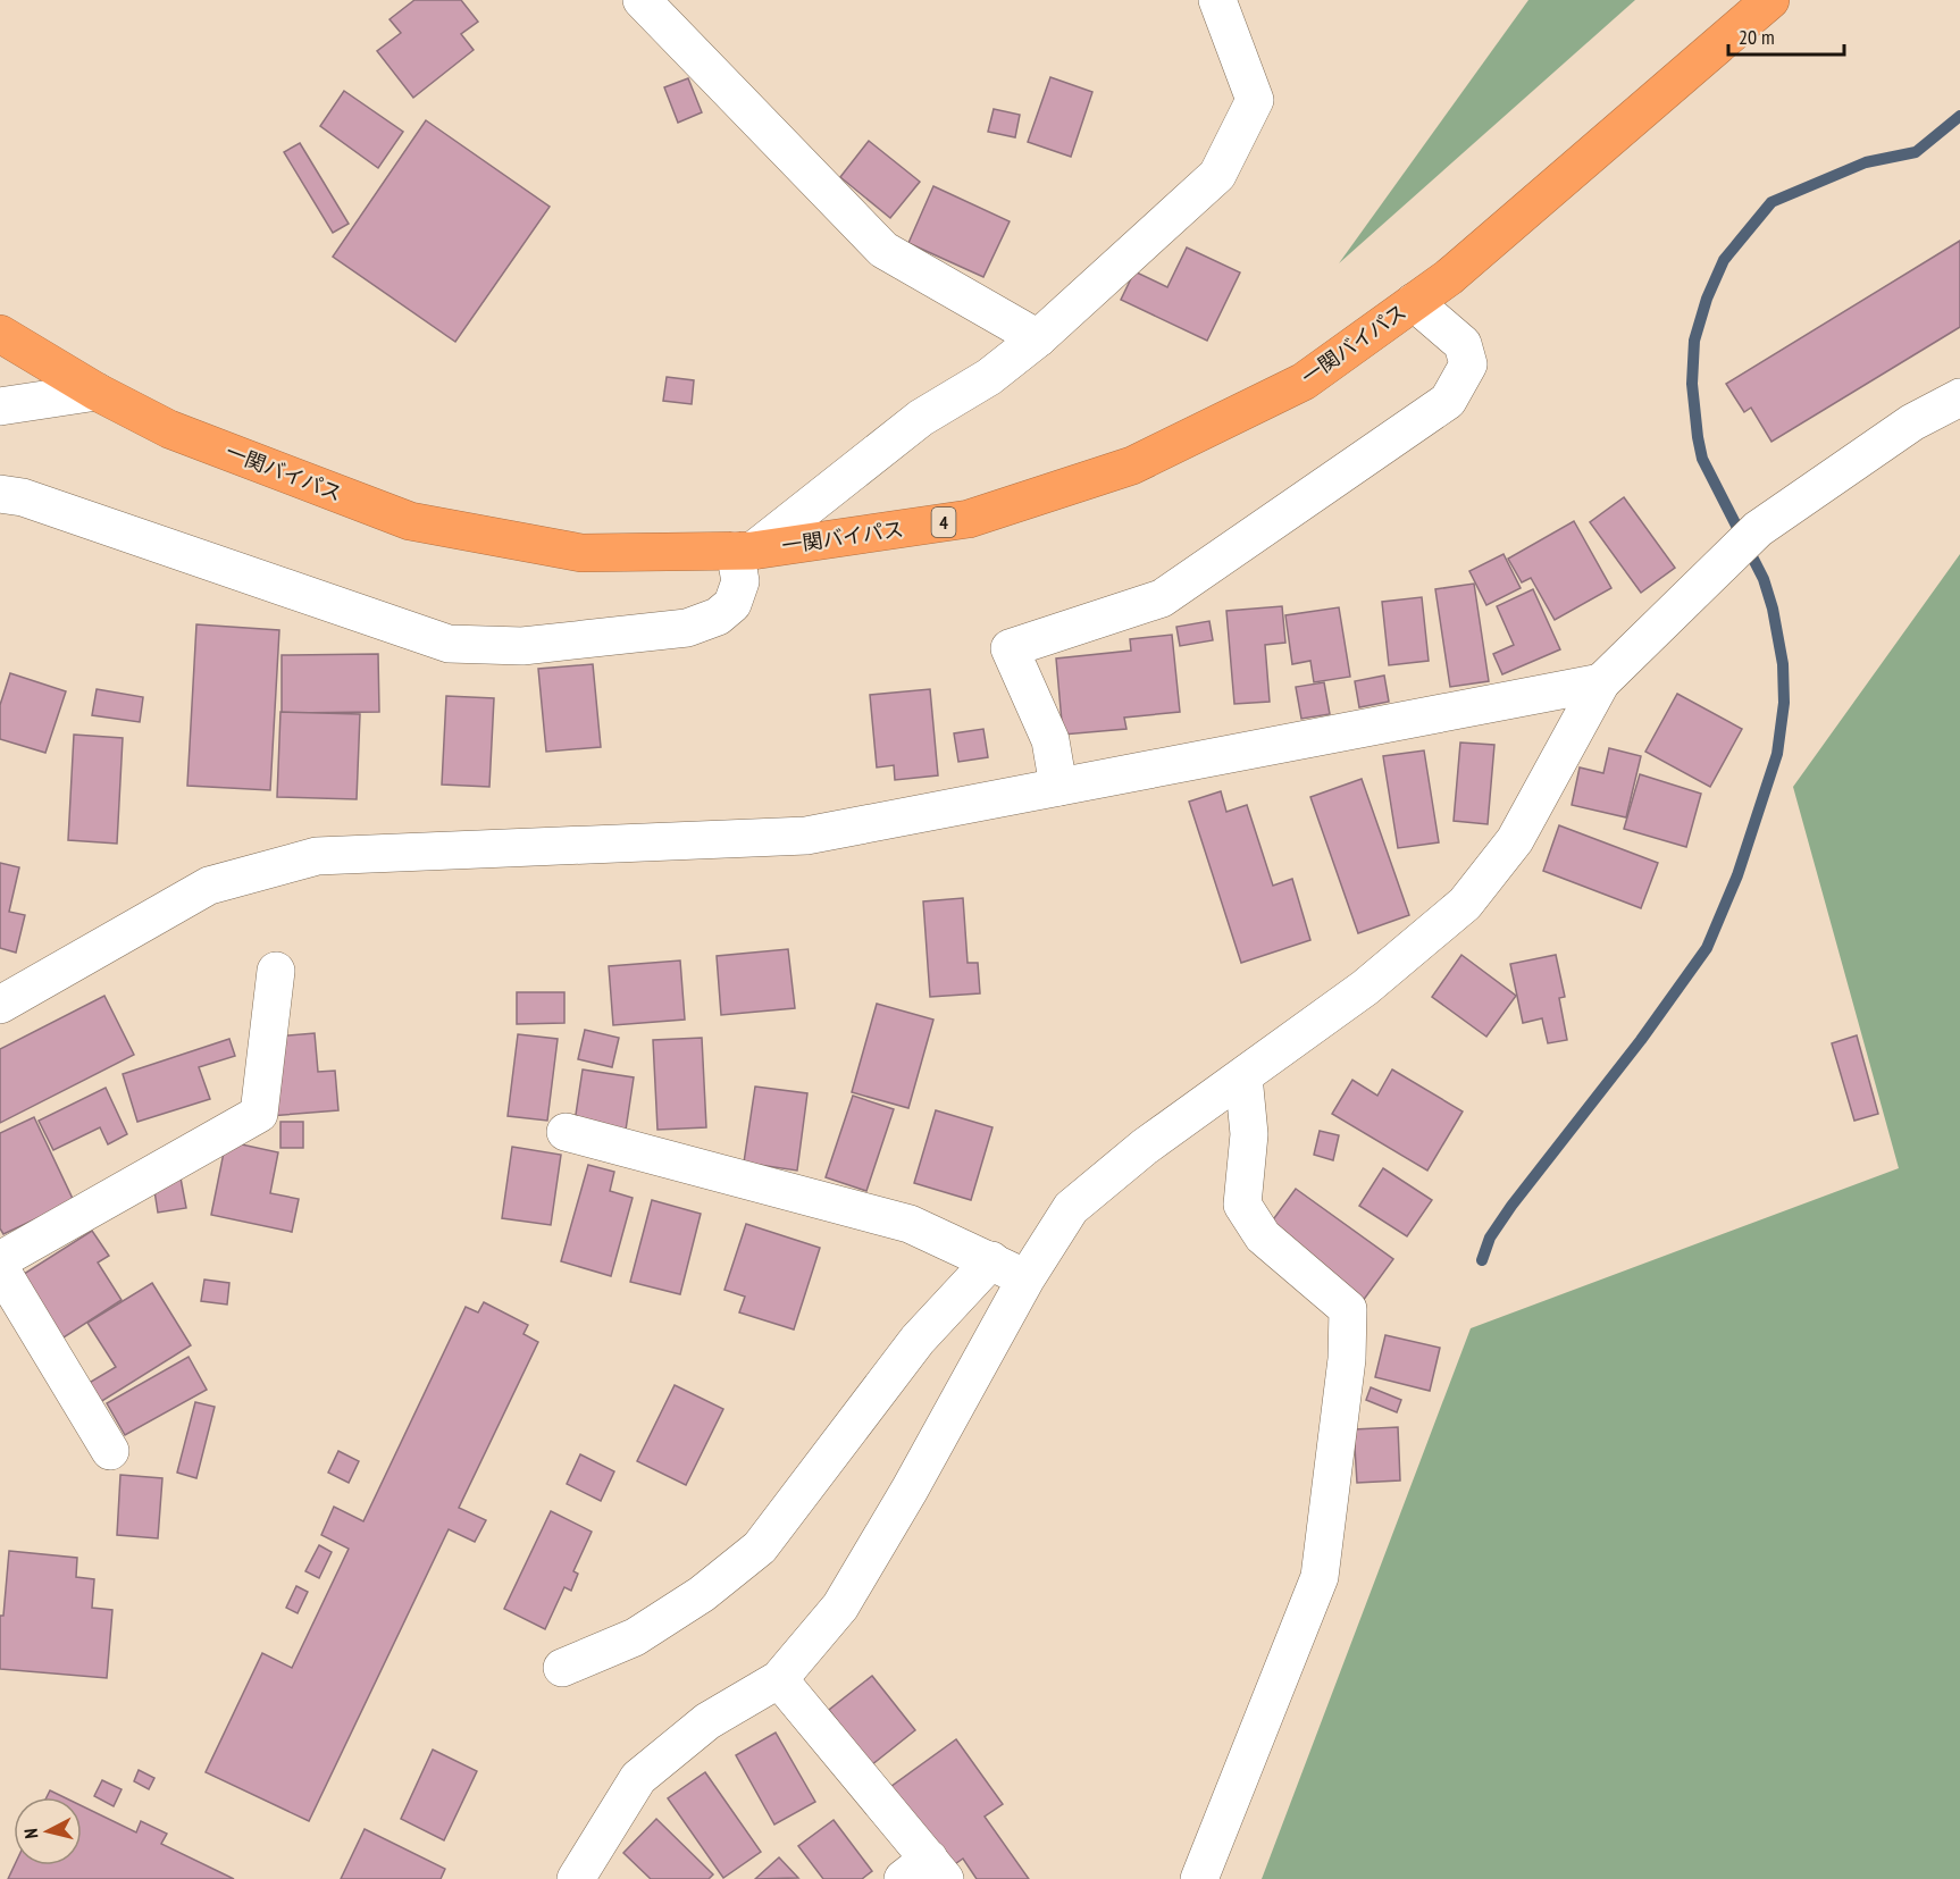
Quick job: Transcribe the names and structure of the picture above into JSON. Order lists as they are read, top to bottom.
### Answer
{
  "streets": {
    "highway": ["一関バイパス", "4"]
  },
  "scale_bar": "20 m",
  "north": "left"
}
